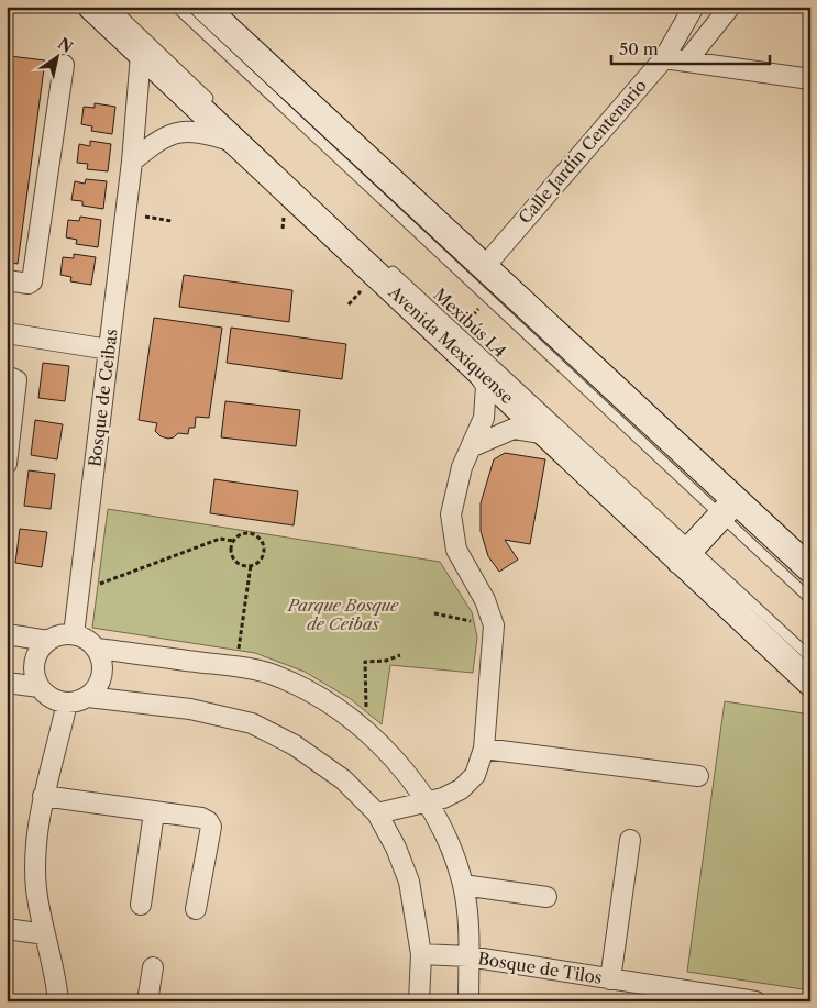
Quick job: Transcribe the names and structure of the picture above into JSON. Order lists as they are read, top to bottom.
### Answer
{
  "streets": {
    "main road": ["Avenida Mexiquense"],
    "street": ["Calle Jardín Centenario", "Bosque de Ceibas", "Bosque de Tilos"],
    "lane": ["Mexibús L4"]
  },
  "crossings": [
    ["Mexibús L4", "Avenida Mexiquense"],
    ["Avenida Mexiquense", "Bosque de Ceibas"]
  ],
  "parks": ["Parque Bosque de Ceibas"],
  "scale_bar": "50 m",
  "north": "top right"
}
